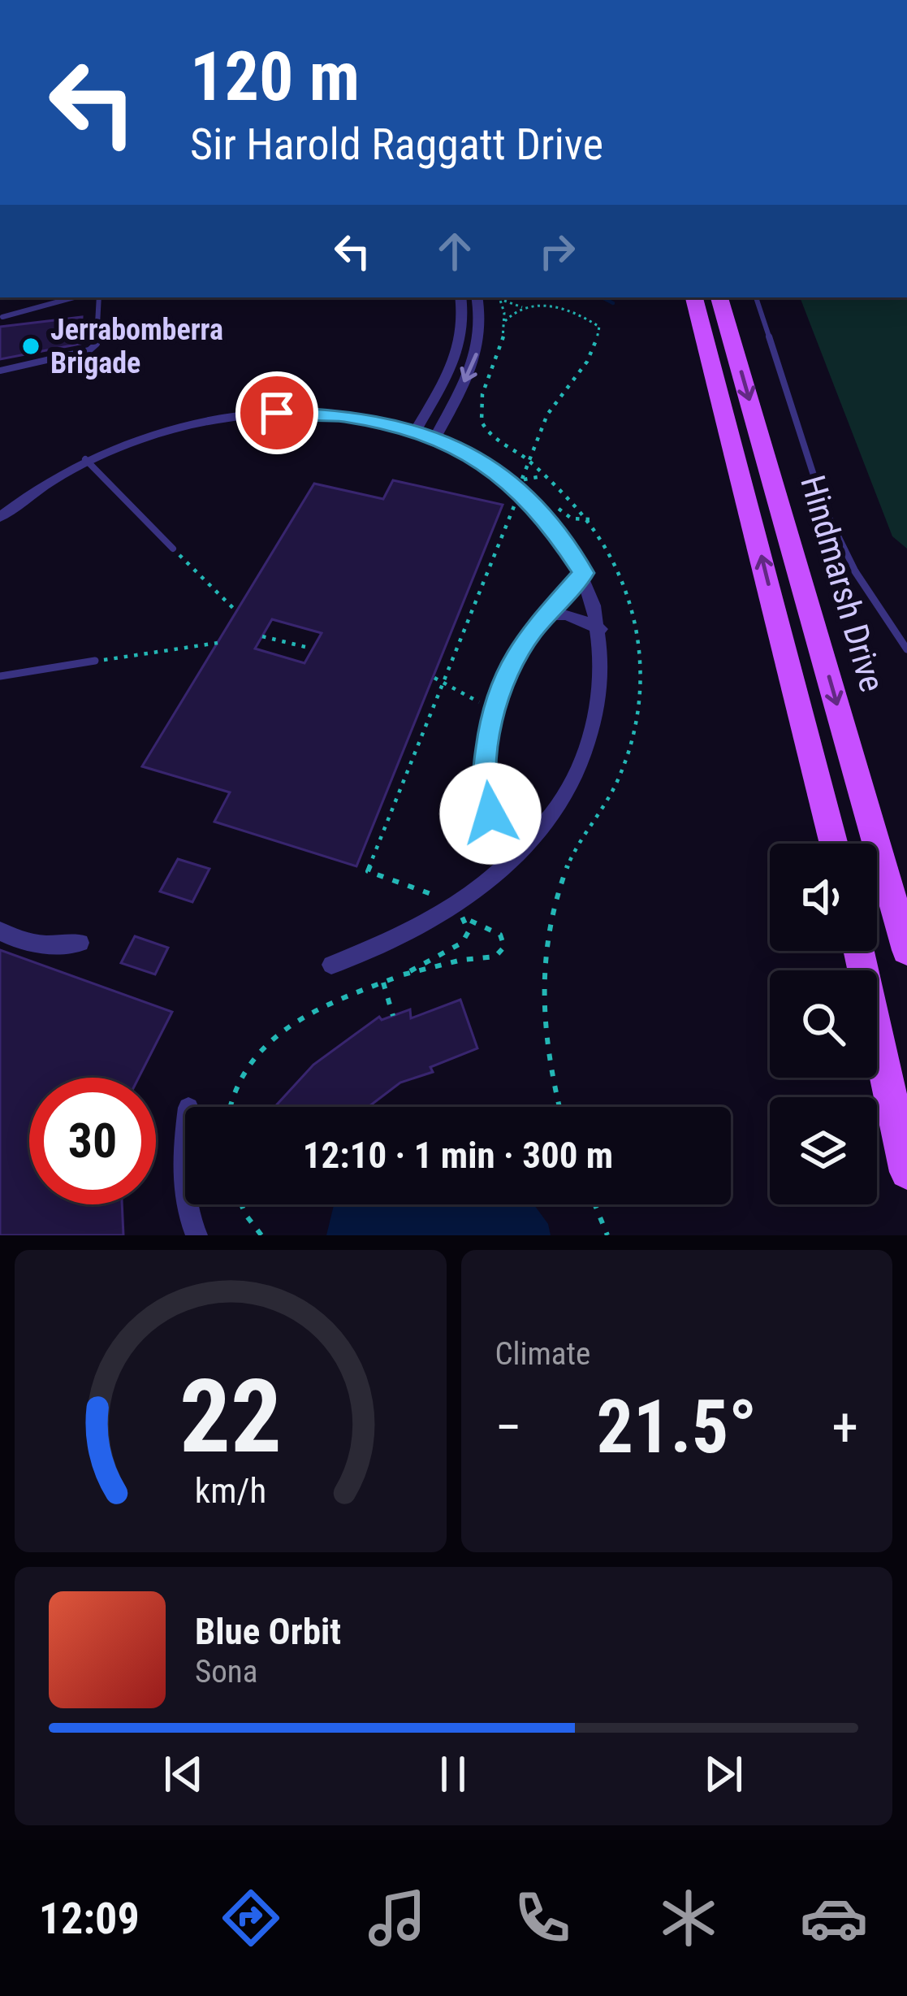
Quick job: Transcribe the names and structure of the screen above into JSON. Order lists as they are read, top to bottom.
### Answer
{
  "streets": {
    "main road": ["Hindmarsh Drive"]
  },
  "places": ["Jerrabomberra Brigade"],
  "page": {
    "turn": ["120 m", "Sir Harold Raggatt Drive"],
    "limit": "30",
    "trip": "12:10 · 1 min · 300 m",
    "tile": "Climate",
    "heat": ["−", "21.5°", "+"],
    "song": ["Blue Orbit", "Sona"],
    "tabs": "12:09",
    "gauge": ["22", "km/h"]
  }
}
